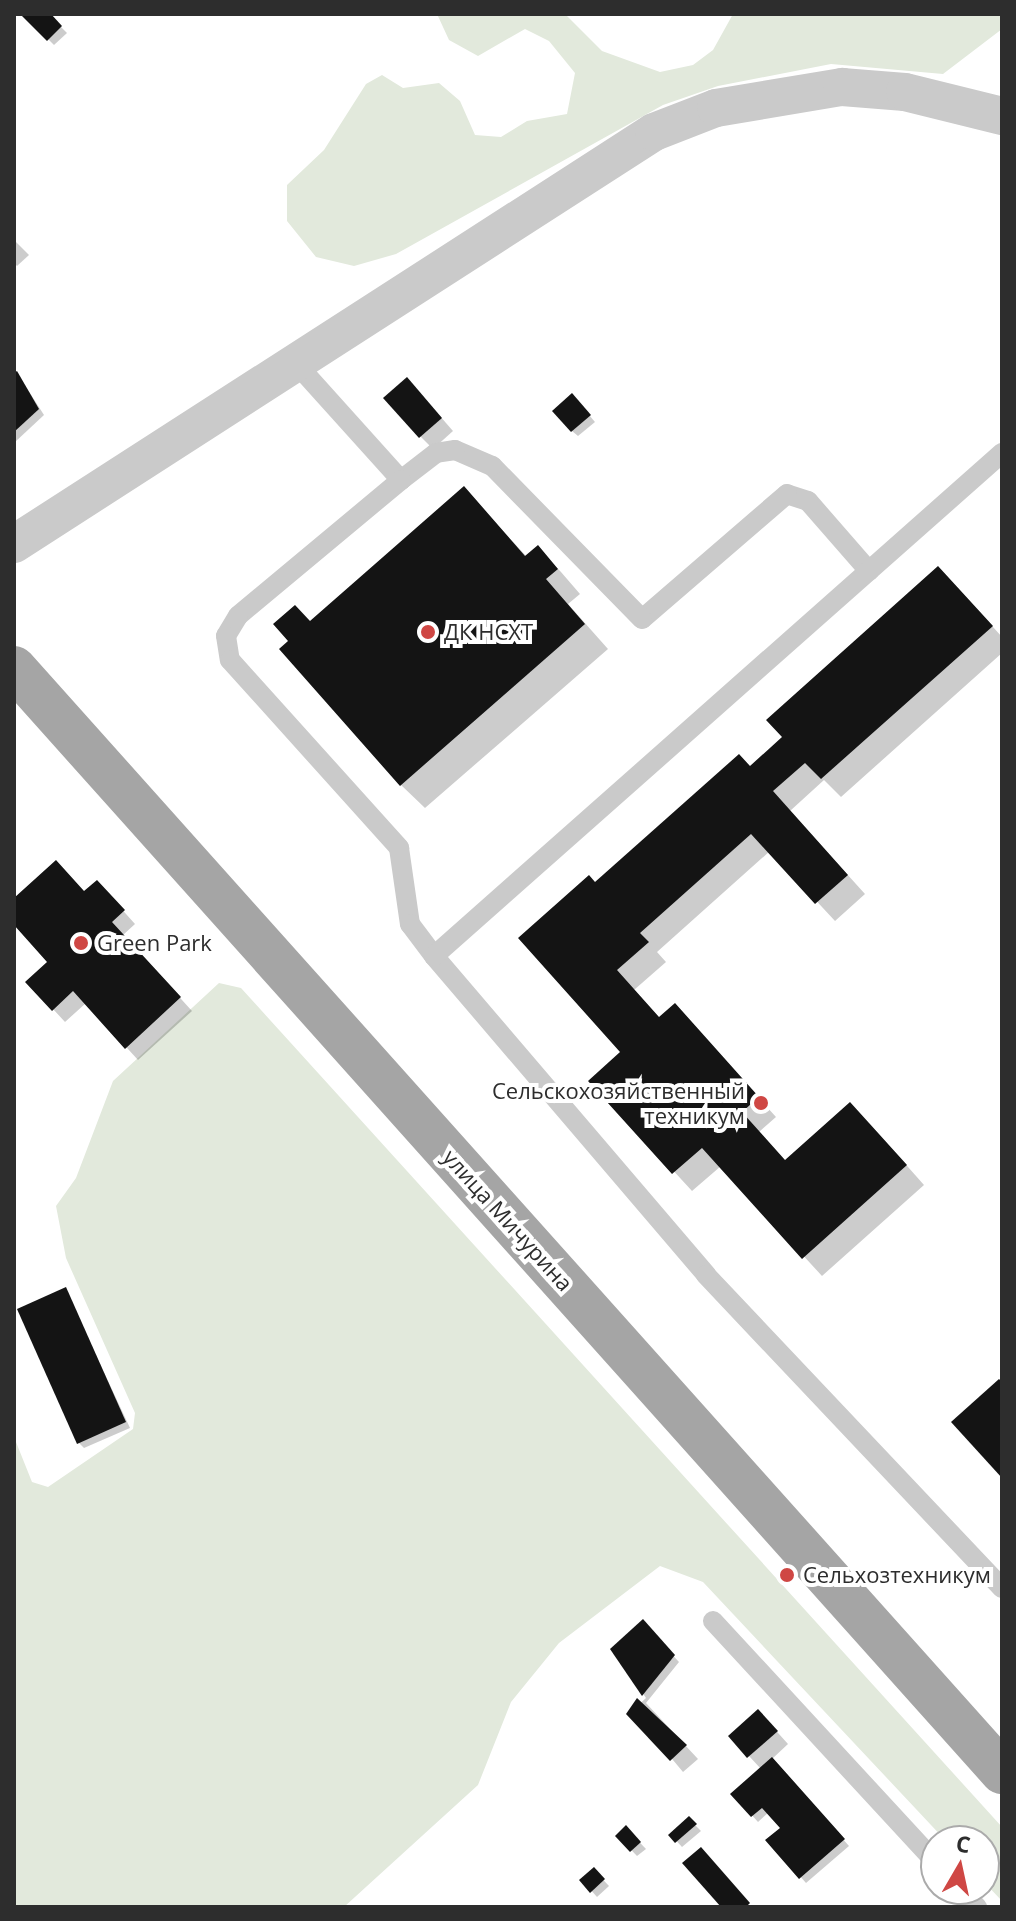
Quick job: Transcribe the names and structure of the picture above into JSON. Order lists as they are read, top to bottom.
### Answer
{
  "streets": {
    "main road": ["улица Мичурина"]
  },
  "places": [
    "ДК НСХТ",
    "Green Park",
    "Сельскохозяйственный техникум",
    "Сельхозтехникум"
  ],
  "north": "top"
}
